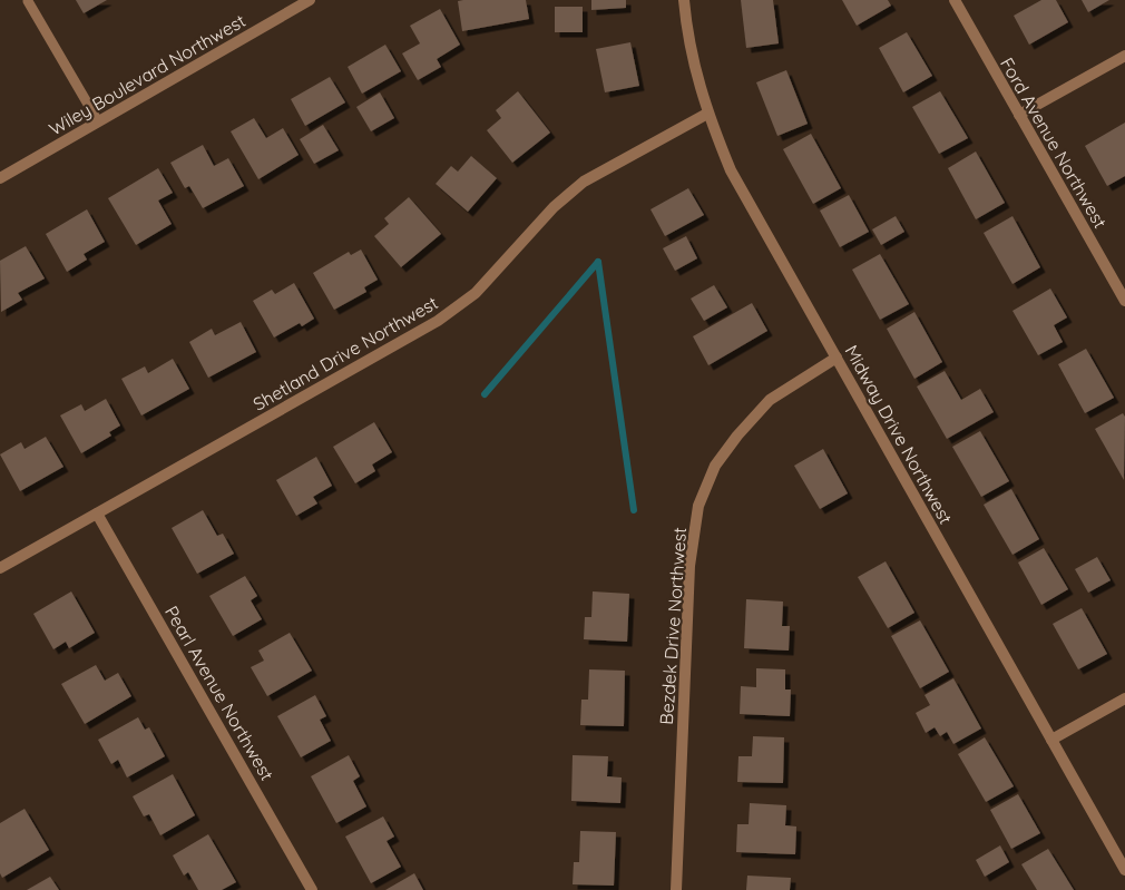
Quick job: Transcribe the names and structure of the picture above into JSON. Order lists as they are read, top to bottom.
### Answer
{
  "streets": {
    "street": [
      "Wiley Boulevard Northwest",
      "Ford Avenue Northwest",
      "Shetland Drive Northwest",
      "Midway Drive Northwest",
      "Bezdek Drive Northwest",
      "Pearl Avenue Northwest"
    ]
  },
  "crossings": [
    ["Shetland Drive Northwest", "Midway Drive Northwest"],
    ["Shetland Drive Northwest", "Pearl Avenue Northwest"],
    ["Midway Drive Northwest", "Bezdek Drive Northwest"]
  ]
}
